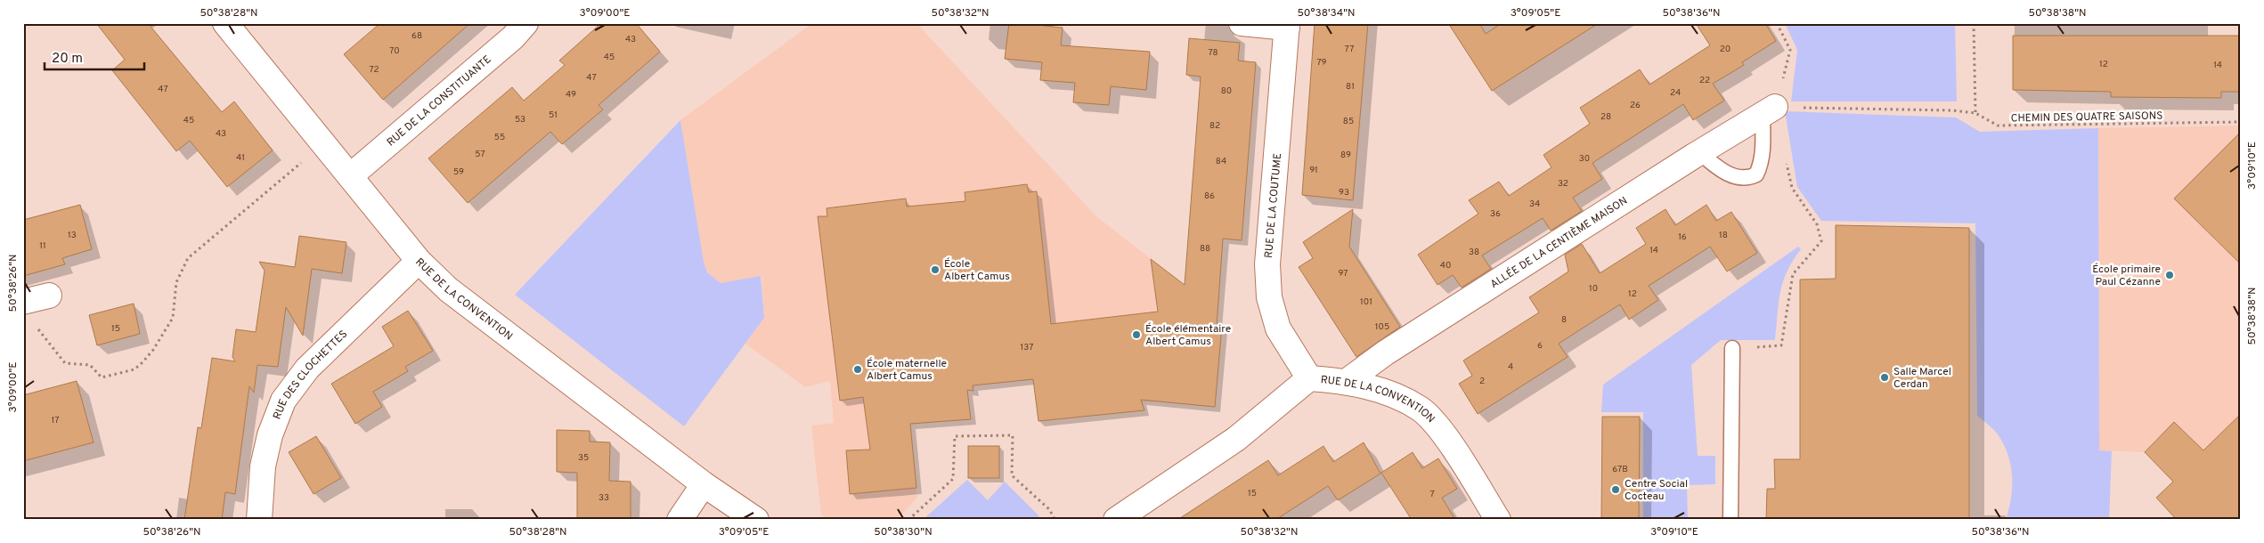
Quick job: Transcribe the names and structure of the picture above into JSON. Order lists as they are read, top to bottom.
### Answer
{
  "streets": {
    "street": [
      "RUE DE LA CONSTITUANTE",
      "RUE DE LA COUTUME",
      "ALLÉE DE LA CENTIÈME MAISON",
      "RUE DE LA CONVENTION",
      "RUE DES CLOCHETTES"
    ],
    "path": ["CHEMIN DES QUATRE SAISONS"]
  },
  "crossings": [
    ["RUE DE LA CONSTITUANTE", "RUE DE LA CONVENTION"],
    ["CHEMIN DES QUATRE SAISONS", "ALLÉE DE LA CENTIÈME MAISON"],
    ["RUE DE LA COUTUME", "RUE DE LA CONVENTION"],
    ["ALLÉE DE LA CENTIÈME MAISON", "RUE DE LA CONVENTION"],
    ["RUE DE LA CONVENTION", "RUE DES CLOCHETTES"]
  ],
  "places": [
    "École Albert Camus",
    "École primaire Paul Cézanne",
    "École élémentaire Albert Camus",
    "École maternelle Albert Camus",
    "Salle Marcel Cerdan",
    "Centre Social Cocteau"
  ],
  "house_numbers": [
    "68",
    "43",
    "77",
    "20",
    "70",
    "78",
    "45",
    "79",
    "12",
    "14",
    "72",
    "47",
    "22",
    "81",
    "47",
    "80",
    "24",
    "49",
    "26",
    "51",
    "28",
    "53",
    "45",
    "85",
    "82",
    "43",
    "55",
    "57",
    "89",
    "41",
    "30",
    "84",
    "91",
    "59",
    "32",
    "93",
    "86",
    "34",
    "36",
    "13",
    "18",
    "16",
    "11",
    "88",
    "14",
    "38",
    "40",
    "97",
    "10",
    "12",
    "101",
    "8",
    "105",
    "15",
    "6",
    "137",
    "4",
    "2",
    "17",
    "35",
    "67B",
    "15",
    "7",
    "33"
  ],
  "scale_bar": "20 m",
  "coordinates": [
    "50°38'28\"N",
    "3°09'00\"E",
    "50°38'32\"N",
    "50°38'34\"N",
    "3°09'05\"E",
    "50°38'36\"N",
    "50°38'38\"N",
    "3°09'10\"E",
    "50°38'26\"N",
    "50°38'30\"N"
  ]
}
